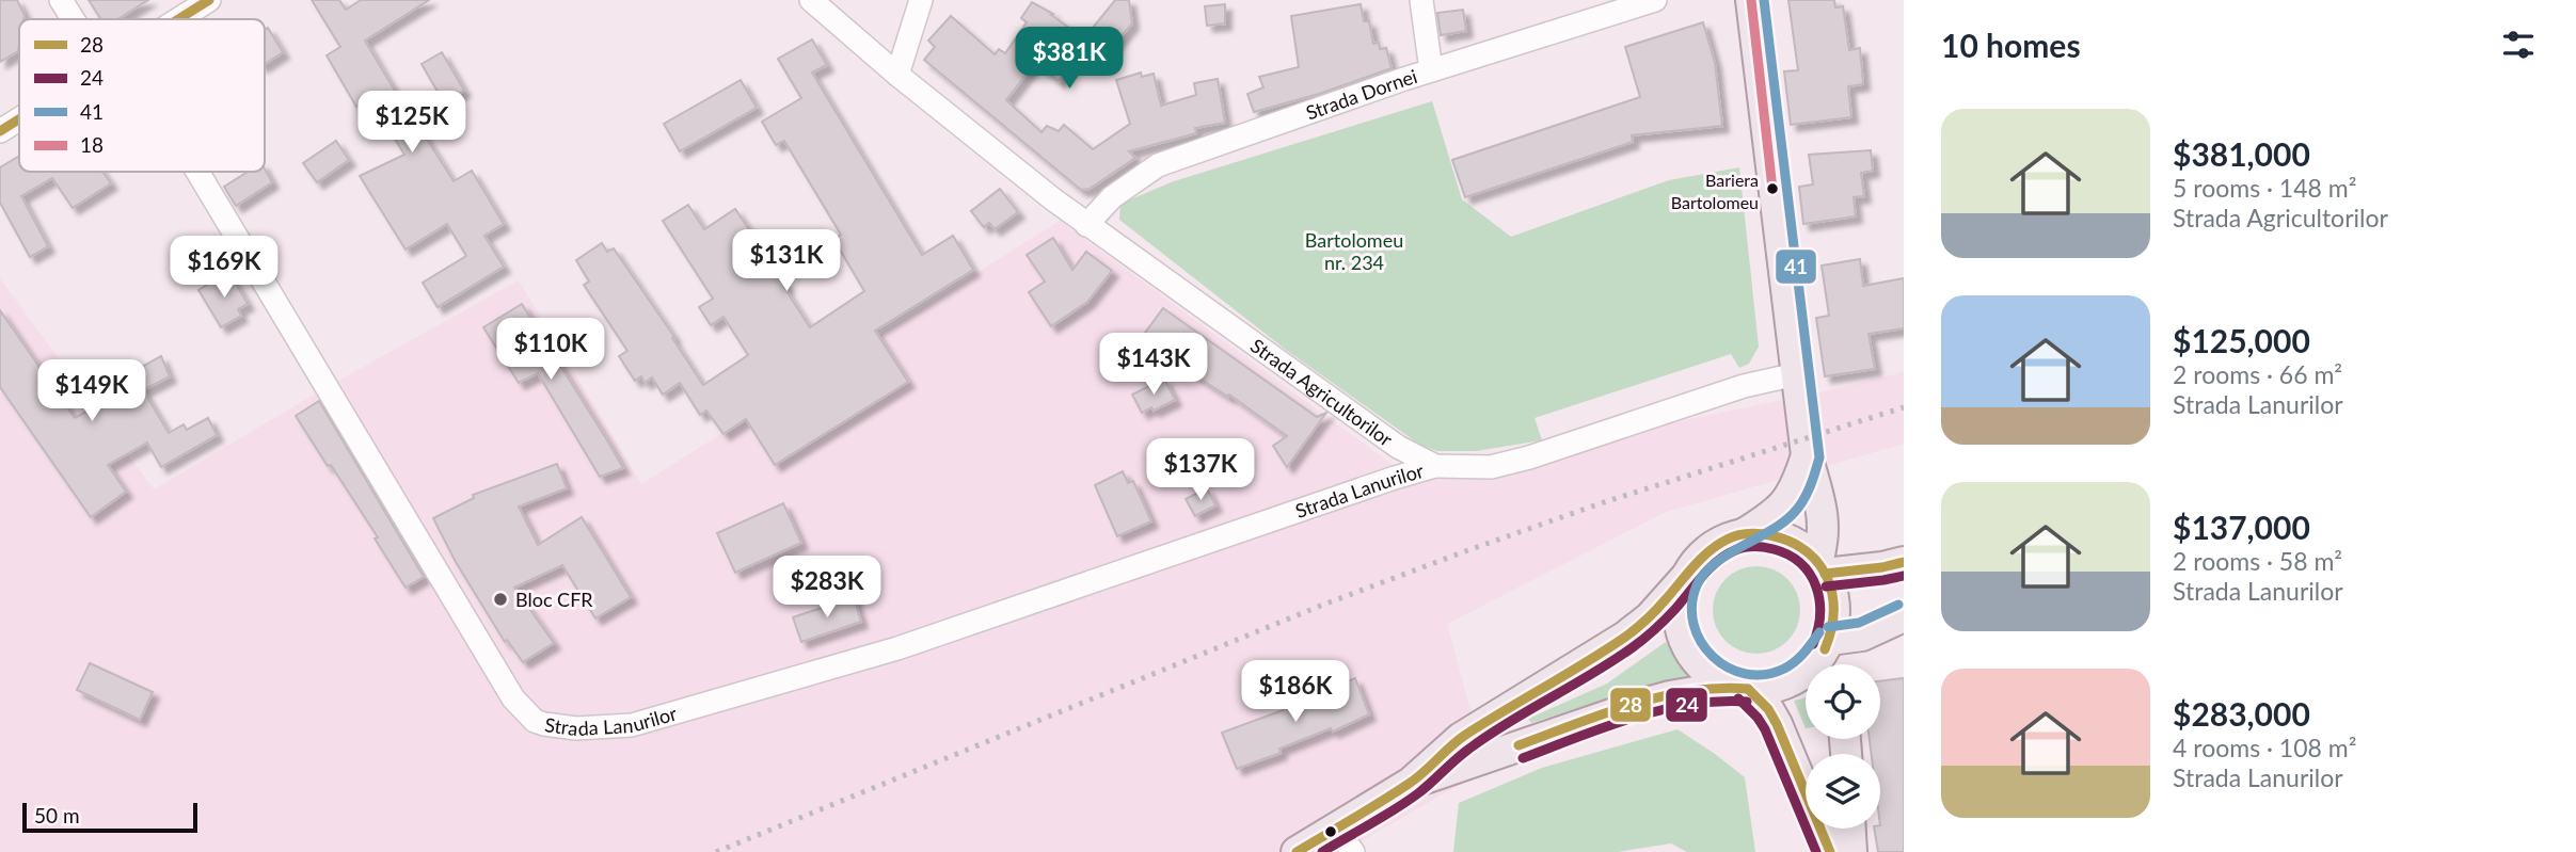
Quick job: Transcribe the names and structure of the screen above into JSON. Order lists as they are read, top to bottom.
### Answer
{
  "streets": {
    "street": ["Strada Dornei", "Strada Agricultorilor", "Strada Lanurilor"]
  },
  "crossings": [
    ["Strada Dornei", "Strada Agricultorilor"],
    ["Strada Agricultorilor", "Strada Lanurilor"]
  ],
  "parks": ["Bartolomeu nr. 234"],
  "places": ["Bariera Bartolomeu", "Bloc CFR"],
  "lines": [
    "transit line 28",
    "transit line 41",
    "transit line 18",
    "transit line 24"
  ],
  "legend": [
    "28",
    "24",
    "41",
    "18"
  ],
  "scale_bar": "50 m",
  "page": {
    "heading": "10 homes",
    "price": [
      "$381K",
      "$125K",
      "$131K",
      "$169K",
      "$110K",
      "$143K",
      "$149K",
      "$137K",
      "$283K",
      "$186K"
    ],
    "list": [
      {
        "name": "$381,000",
        "note": "5 rooms · 148 m² · Strada Agricultorilor"
      },
      {
        "name": "$125,000",
        "note": "2 rooms · 66 m² · Strada Lanurilor"
      },
      {
        "name": "$137,000",
        "note": "2 rooms · 58 m² · Strada Lanurilor"
      },
      {
        "name": "$283,000",
        "note": "4 rooms · 108 m² · Strada Lanurilor"
      }
    ],
    "scale": "50 m"
  }
}
